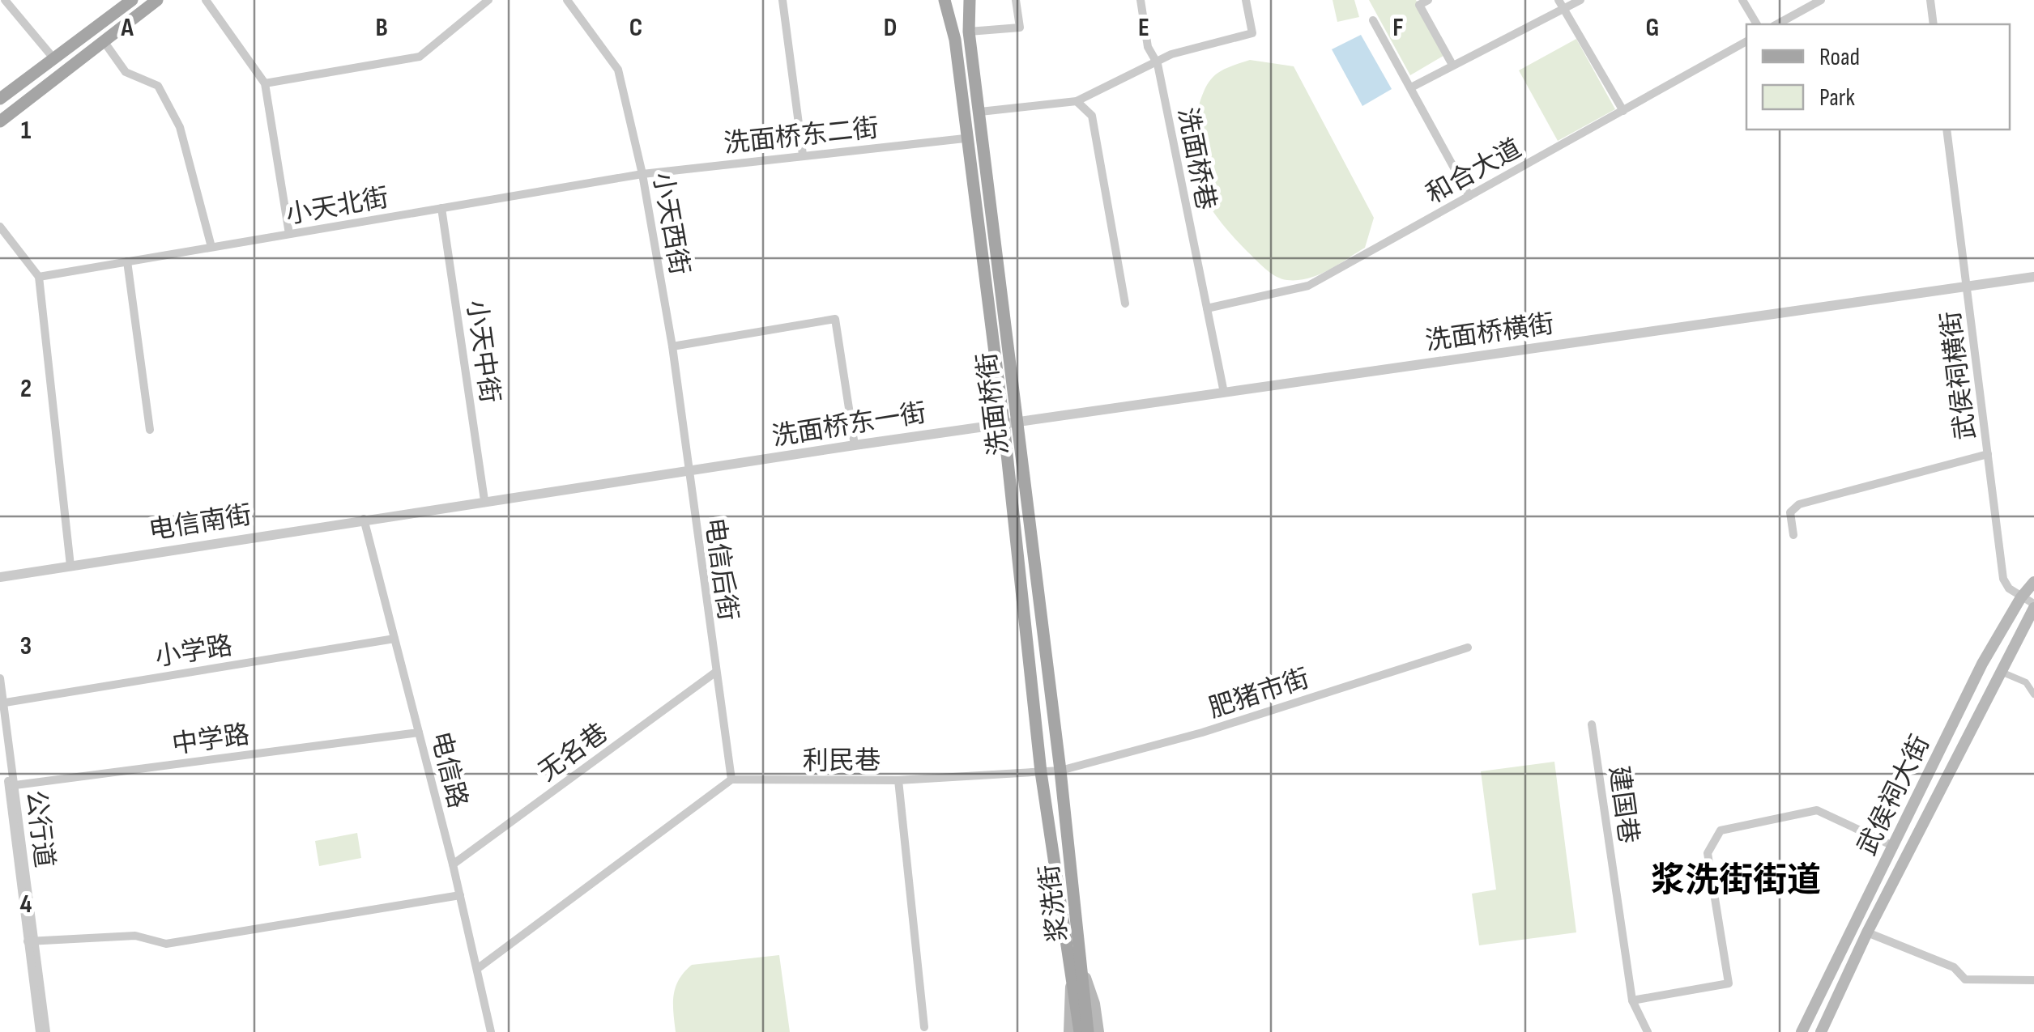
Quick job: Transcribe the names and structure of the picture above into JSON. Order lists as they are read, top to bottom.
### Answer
{
  "streets": {
    "main road": ["洗面桥街", "武侯祠大街", "浆洗街"],
    "street": [
      "洗面桥东二街",
      "洗面桥巷",
      "和合大道",
      "小天北街",
      "小天西街",
      "洗面桥横街",
      "小天中街",
      "武侯祠横街",
      "洗面桥东一街",
      "电信南街",
      "电信后街",
      "小学路",
      "肥猪市街",
      "中学路",
      "无名巷",
      "利民巷",
      "电信路",
      "建国巷",
      "公行道"
    ]
  },
  "crossings": [
    ["洗面桥东二街", "小天北街"],
    ["洗面桥东二街", "小天西街"],
    ["洗面桥东二街", "洗面桥街"],
    ["洗面桥巷", "和合大道"],
    ["洗面桥巷", "洗面桥横街"],
    ["小天北街", "小天西街"],
    ["小天北街", "小天中街"],
    ["小天西街", "洗面桥东一街"],
    ["小天西街", "电信南街"],
    ["小天西街", "电信后街"],
    ["洗面桥横街", "武侯祠横街"],
    ["洗面桥横街", "洗面桥街"],
    ["洗面桥横街", "洗面桥东一街"],
    ["小天中街", "电信南街"],
    ["武侯祠横街", "武侯祠大街"],
    ["洗面桥街", "洗面桥东一街"],
    ["洗面桥街", "肥猪市街"],
    ["洗面桥街", "利民巷"],
    ["洗面桥街", "浆洗街"],
    ["洗面桥东一街", "电信南街"],
    ["洗面桥东一街", "电信后街"],
    ["电信南街", "电信后街"],
    ["电信南街", "电信路"],
    ["电信后街", "无名巷"],
    ["小学路", "电信路"],
    ["小学路", "公行道"],
    ["肥猪市街", "利民巷"],
    ["肥猪市街", "浆洗街"],
    ["中学路", "电信路"],
    ["中学路", "公行道"],
    ["无名巷", "电信路"],
    ["利民巷", "浆洗街"]
  ],
  "districts": ["浆洗街街道"],
  "legend": ["Road", "Park"],
  "grid": {
    "columns": [
      "A",
      "B",
      "C",
      "D",
      "E",
      "F",
      "G"
    ],
    "rows": [
      "1",
      "2",
      "3",
      "4"
    ]
  }
}
